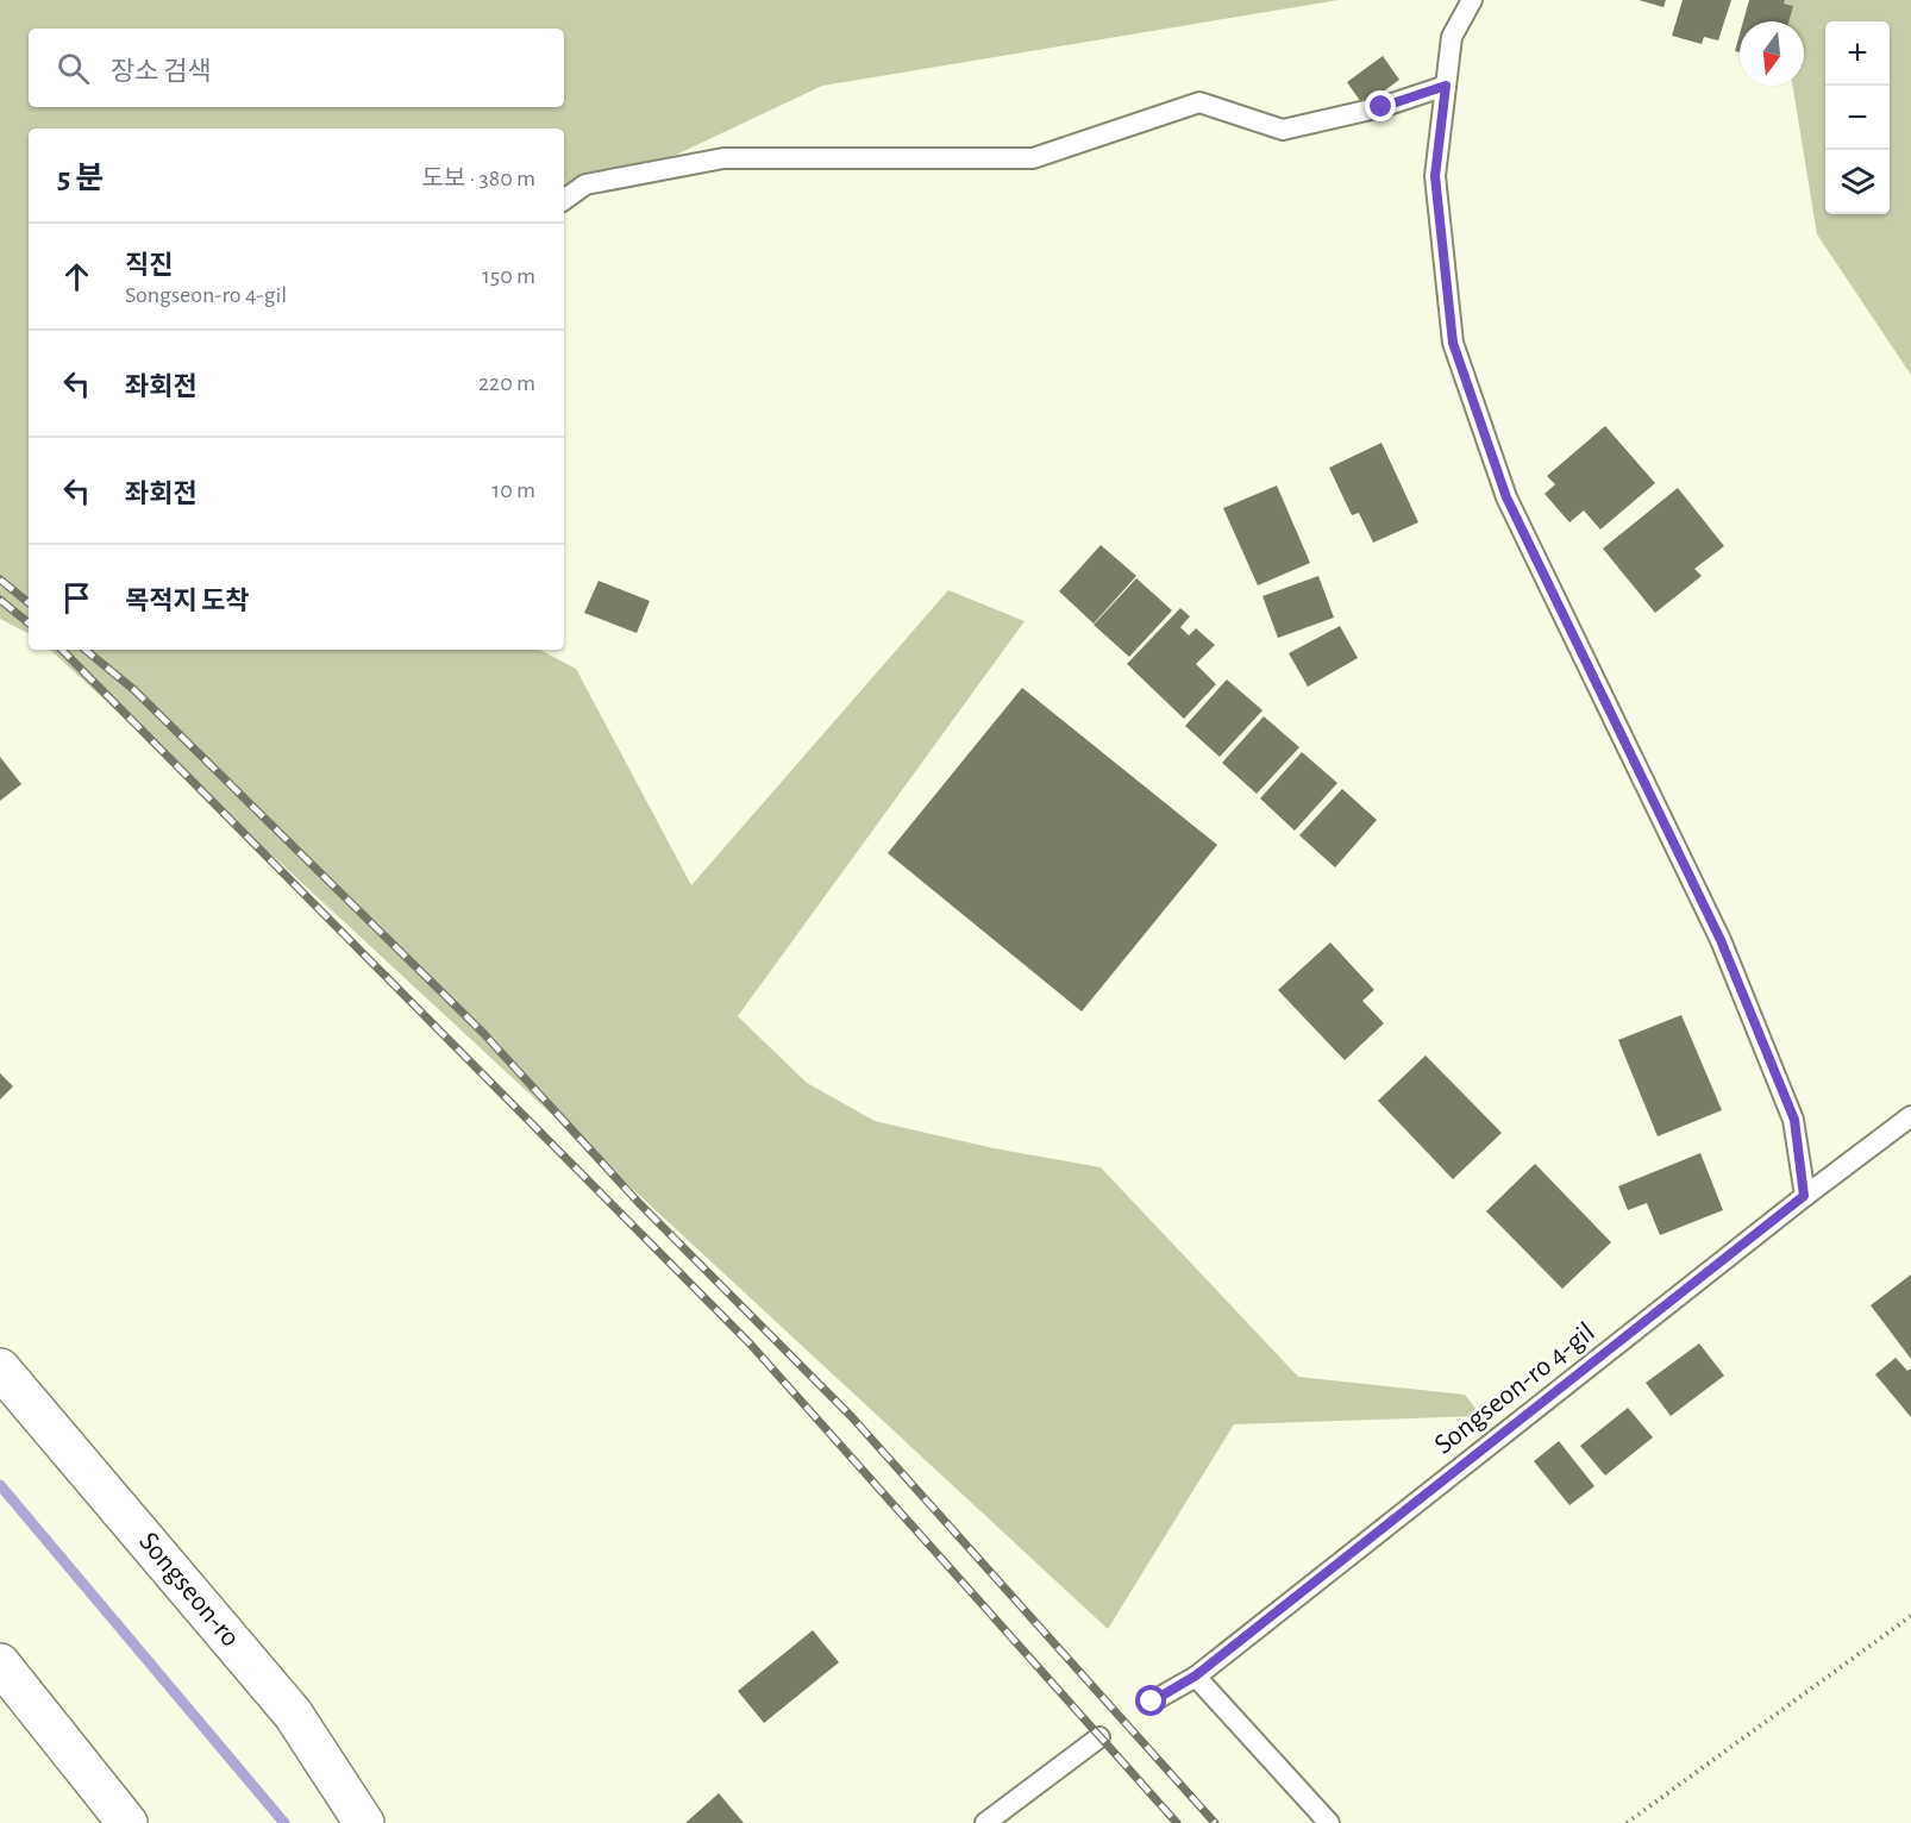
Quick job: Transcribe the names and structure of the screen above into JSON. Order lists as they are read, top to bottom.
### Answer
{
  "streets": {
    "street": ["Songseon-ro"],
    "lane": ["Songseon-ro 4-gil"]
  },
  "north": "bottom",
  "page": {
    "map_buttons": ["+", "−"],
    "search": "장소 검색",
    "heading": ["5 분", "도보 · 380 m"],
    "list": [
      ["직진", "Songseon-ro 4-gil", "150 m"],
      ["좌회전", "220 m"],
      ["좌회전", "10 m"],
      "목적지 도착"
    ]
  }
}
